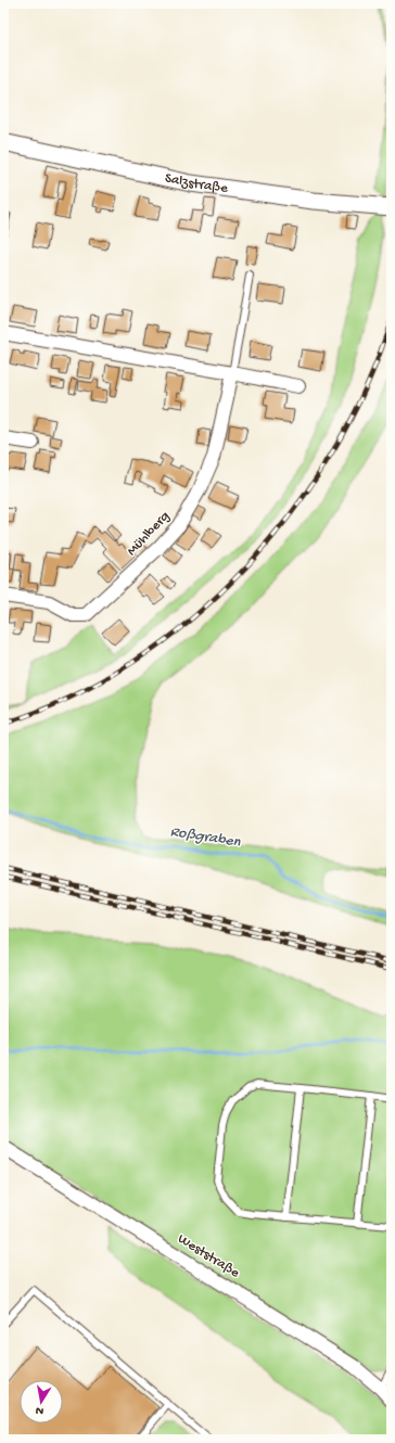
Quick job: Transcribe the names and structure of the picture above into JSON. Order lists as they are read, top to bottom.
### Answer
{
  "streets": {
    "street": ["Salzstraße", "Mühlberg", "Weststraße"]
  },
  "water": ["Roßgraben"],
  "north": "bottom"
}
